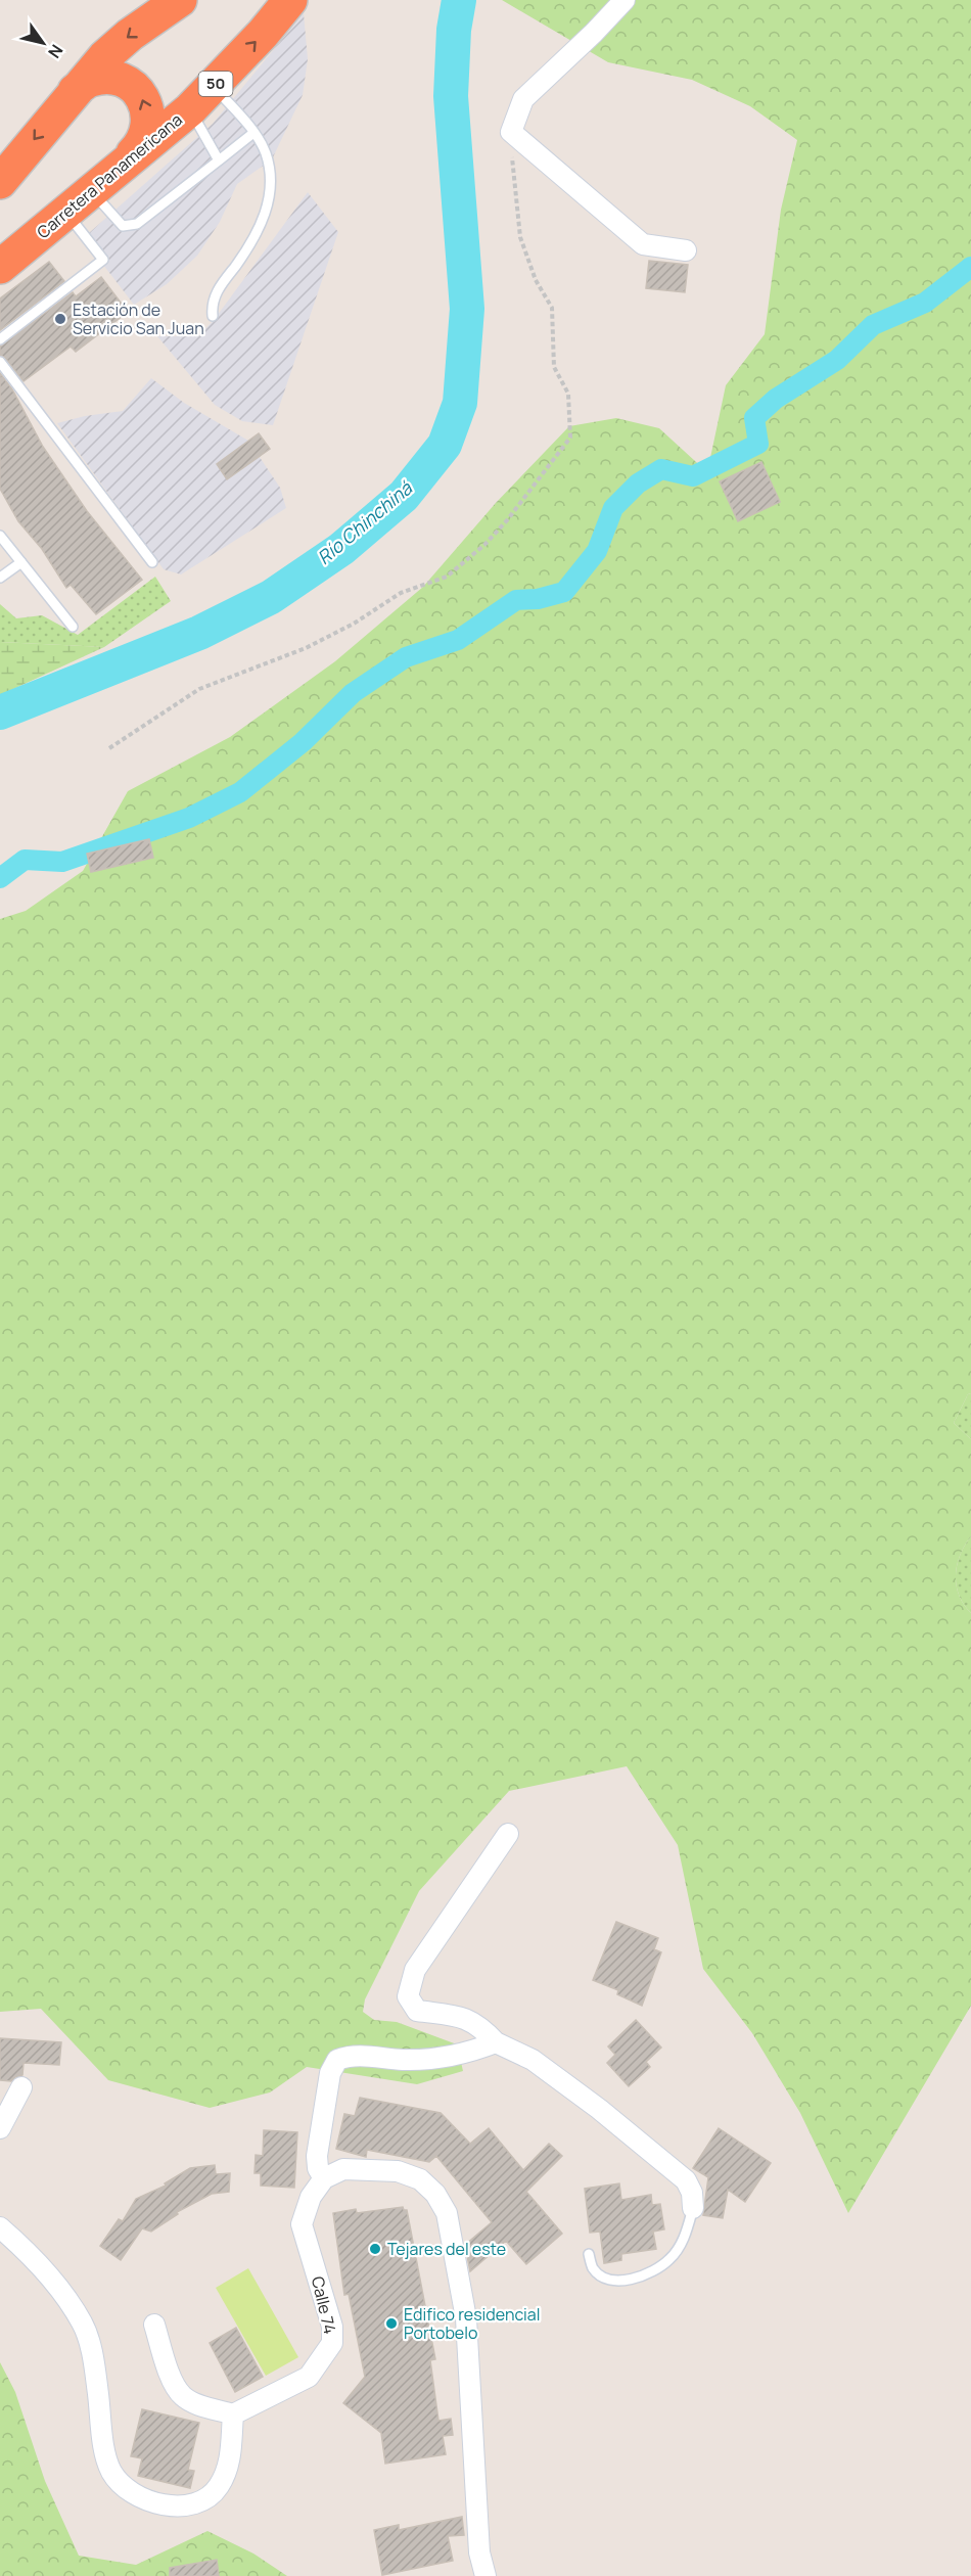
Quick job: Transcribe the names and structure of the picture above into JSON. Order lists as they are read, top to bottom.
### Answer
{
  "streets": {
    "highway": ["50", "Carretera Panamericana"],
    "street": ["Calle 74"]
  },
  "water": ["Río Chinchiná"],
  "places": ["Estación de Servicio San Juan", "Tejares del este", "Edifico residencial Portobelo"],
  "north": "bottom right"
}
